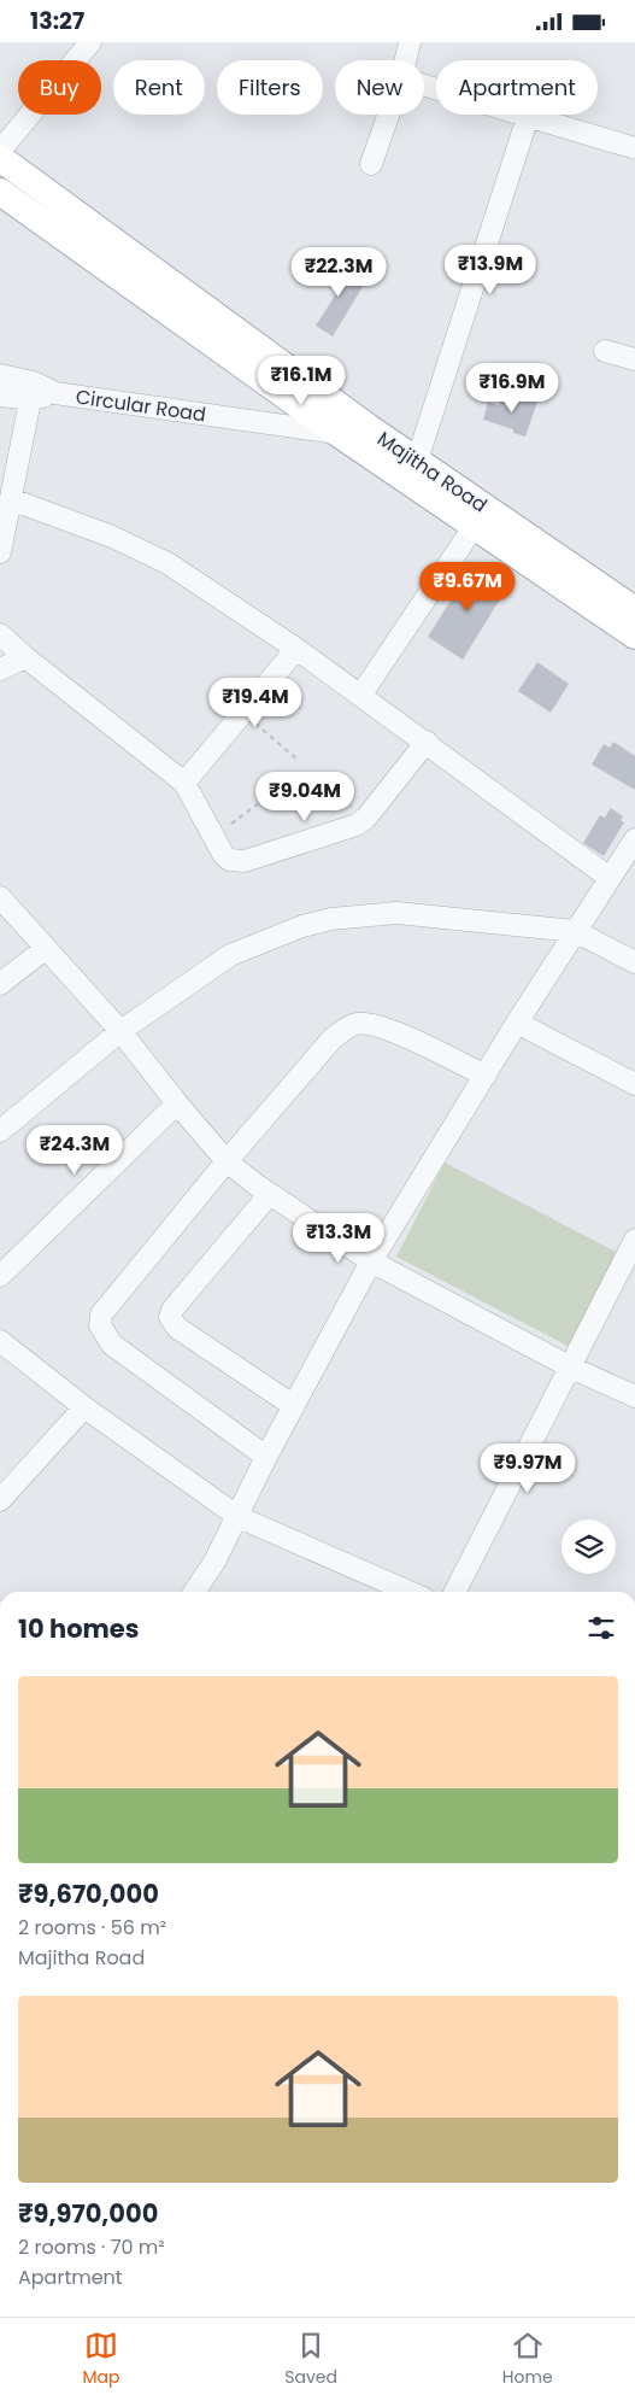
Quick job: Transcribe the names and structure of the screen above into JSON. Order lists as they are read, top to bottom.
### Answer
{
  "streets": {
    "main road": ["Majitha Road"],
    "street": ["Circular Road"]
  },
  "crossings": [
    ["Circular Road", "Majitha Road"]
  ],
  "page": {
    "status": "13:27",
    "chip": [
      "Buy",
      "Rent",
      "Filters",
      "New",
      "Apartment"
    ],
    "price": [
      "₹13.9M",
      "₹22.3M",
      "₹16.1M",
      "₹16.9M",
      "₹9.67M",
      "₹19.4M",
      "₹9.04M",
      "₹24.3M",
      "₹13.3M",
      "₹9.97M"
    ],
    "heading": "10 homes",
    "list": [
      {
        "name": "₹9,670,000",
        "note": "2 rooms · 56 m² · Majitha Road"
      },
      {
        "name": "₹9,970,000",
        "note": "2 rooms · 70 m² · Apartment"
      }
    ],
    "tabs": ["Map", "Saved", "Home"]
  }
}
